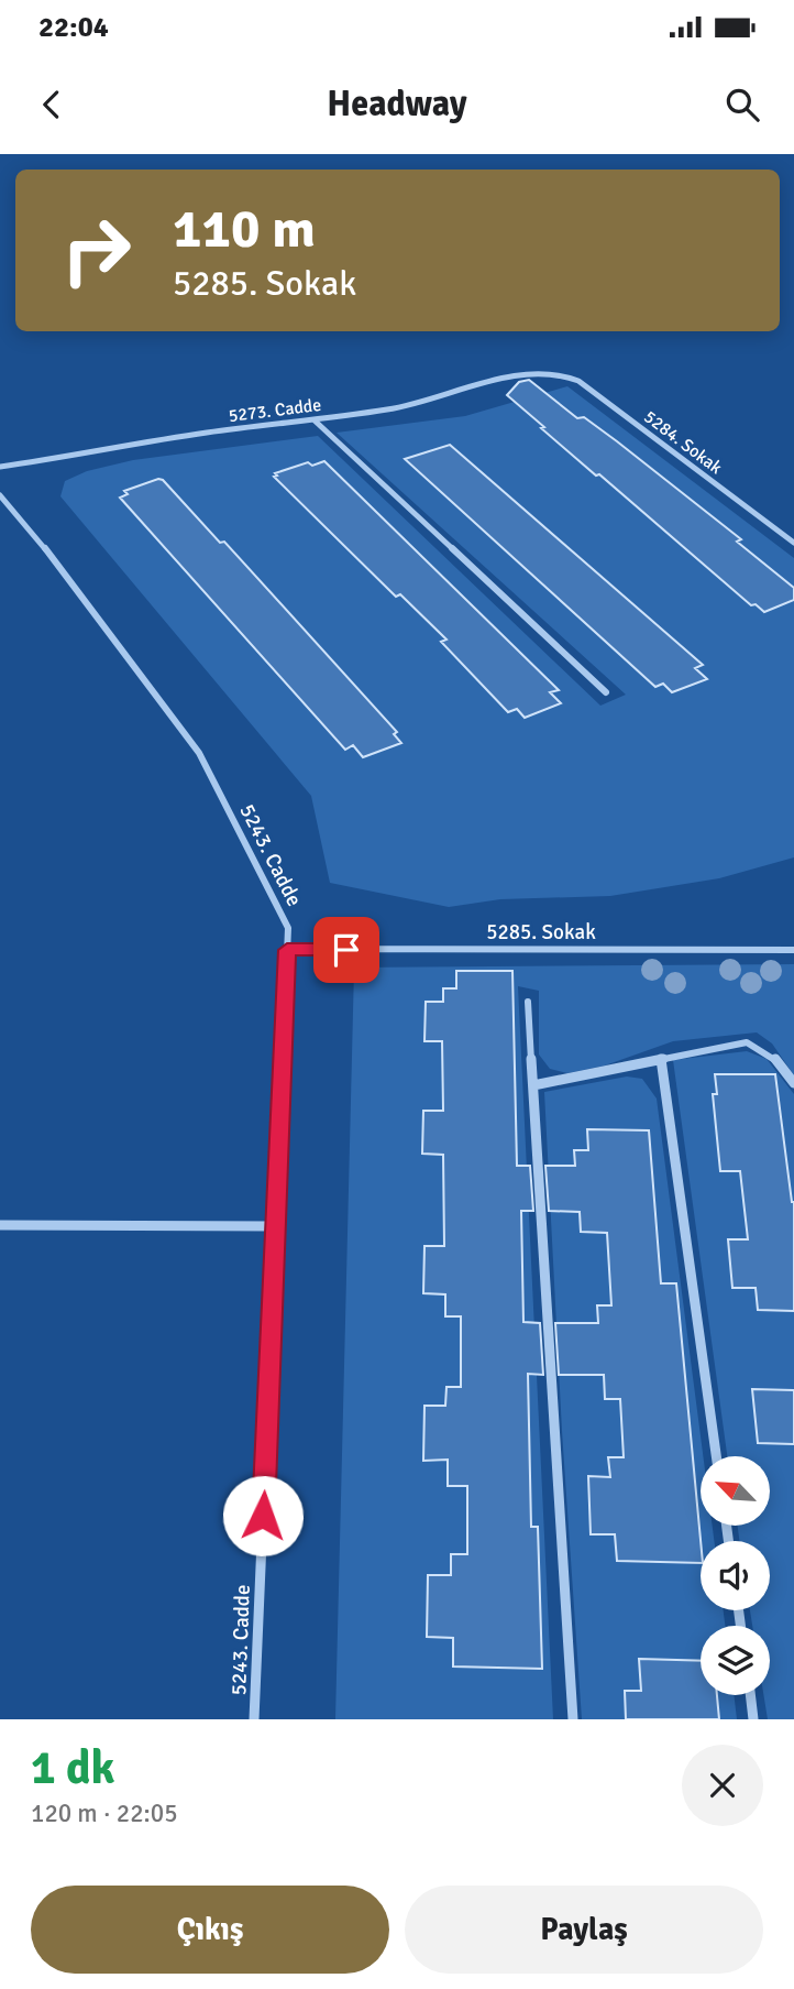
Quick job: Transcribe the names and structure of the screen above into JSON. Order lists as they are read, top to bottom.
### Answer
{
  "streets": {
    "street": [
      "5273. Cadde",
      "5284. Sokak",
      "5243. Cadde",
      "5285. Sokak"
    ]
  },
  "crossings": [
    ["5273. Cadde", "5284. Sokak"],
    ["5243. Cadde", "5285. Sokak"]
  ],
  "north": "top left",
  "page": {
    "status": "22:04",
    "header": "Headway",
    "turn": ["110 m", "5285. Sokak"],
    "heading": ["1 dk", "120 m · 22:05"],
    "buttons": ["Çıkış", "Paylaş"]
  }
}
